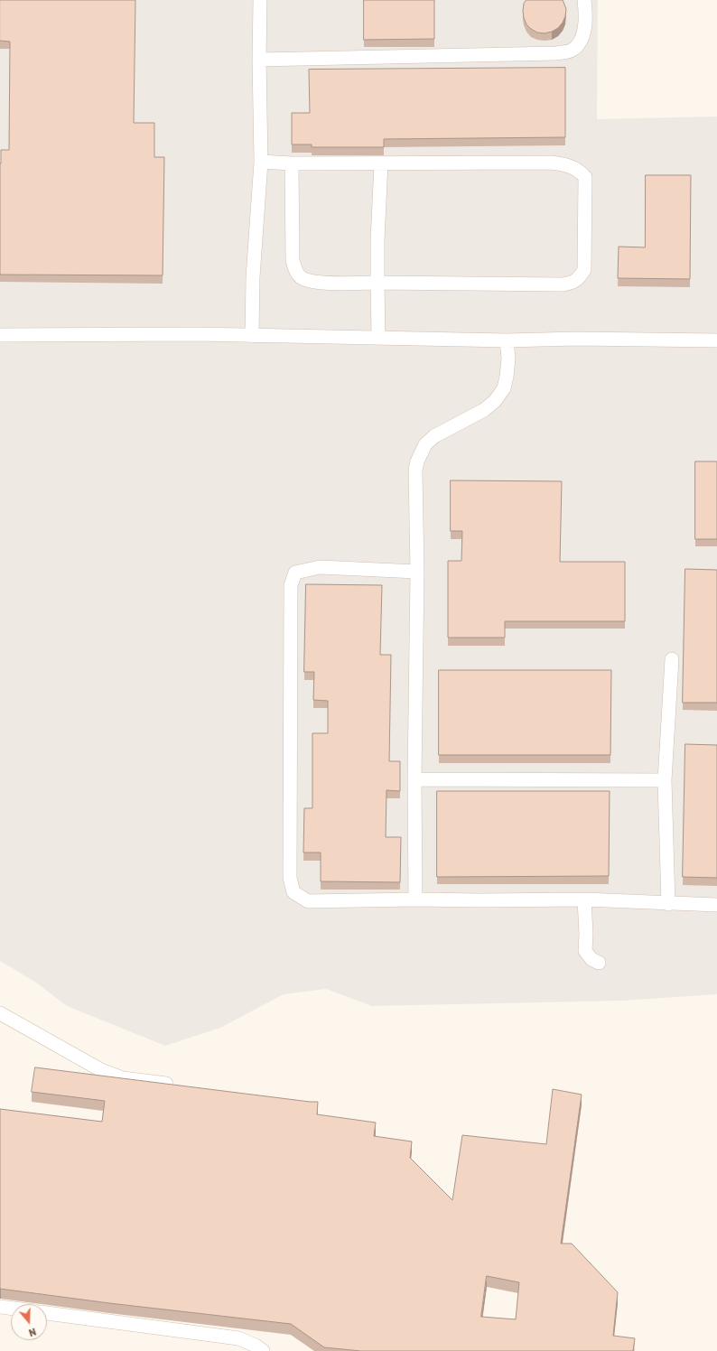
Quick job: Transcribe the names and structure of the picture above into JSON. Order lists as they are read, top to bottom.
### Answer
{
  "north": "bottom"
}
